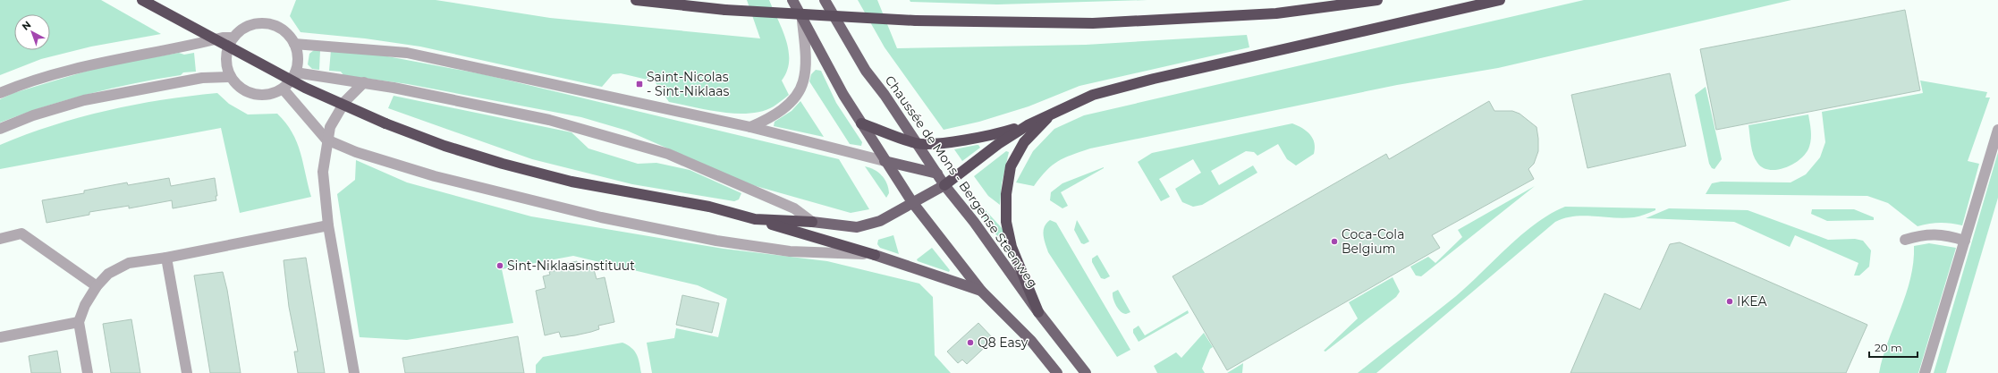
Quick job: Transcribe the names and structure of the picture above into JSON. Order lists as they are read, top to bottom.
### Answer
{
  "streets": {
    "main road": ["Chaussée de Mons - Bergense Steenweg"]
  },
  "places": {
    "transit": ["Saint-Nicolas - Sint-Niklaas"],
    "other": [
      "Coca-Cola Belgium",
      "Sint-Niklaasinstituut",
      "IKEA",
      "Q8 Easy"
    ]
  },
  "scale_bar": "20 m",
  "north": "top left"
}
